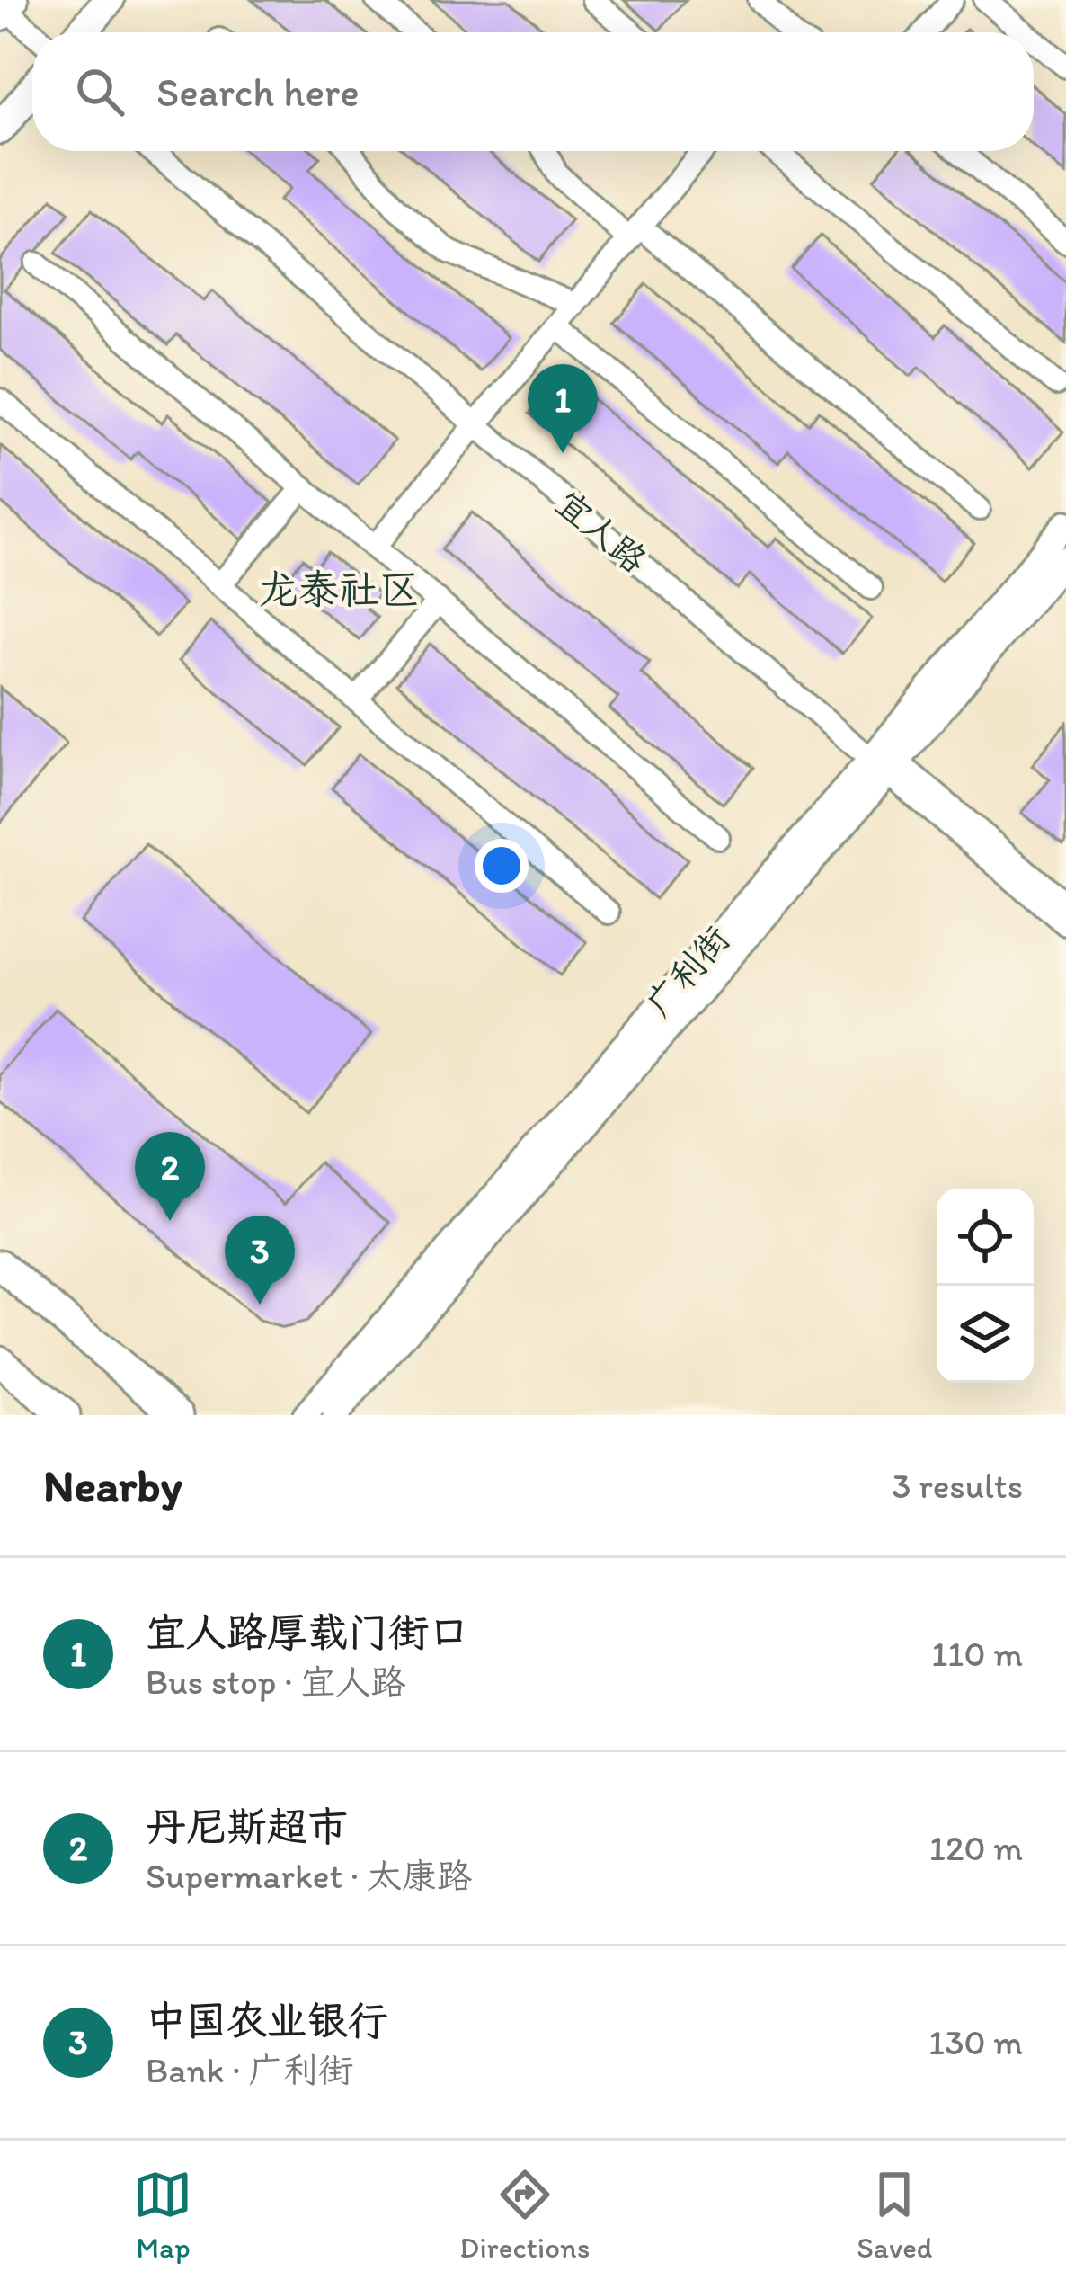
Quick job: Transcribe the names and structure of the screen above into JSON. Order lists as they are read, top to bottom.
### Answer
{
  "streets": {
    "street": ["宜人路", "广利街"]
  },
  "crossings": [
    ["宜人路", "广利街"]
  ],
  "districts": ["龙泰社区"],
  "page": {
    "search": "Search here",
    "pins": ["1", "2", "3"],
    "heading": ["Nearby", "3 results"],
    "list": [
      {
        "mark": "1",
        "name": "宜人路厚载门街口",
        "note": "Bus stop · 宜人路",
        "value": "110 m"
      },
      {
        "mark": "2",
        "name": "丹尼斯超市",
        "note": "Supermarket · 太康路",
        "value": "120 m"
      },
      {
        "mark": "3",
        "name": "中国农业银行",
        "note": "Bank · 广利街",
        "value": "130 m"
      }
    ],
    "nav": ["Map", "Directions", "Saved"]
  }
}
